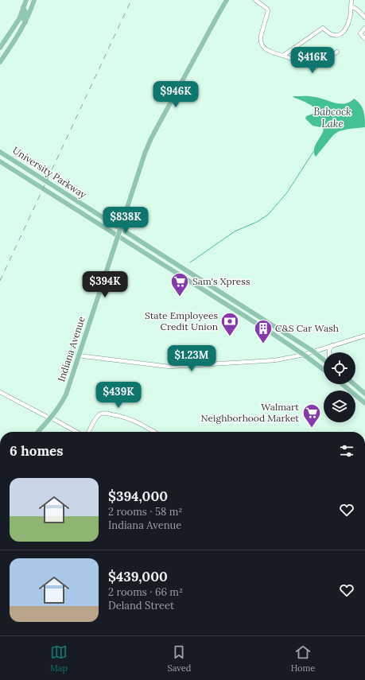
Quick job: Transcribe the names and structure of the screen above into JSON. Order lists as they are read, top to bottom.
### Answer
{
  "streets": {
    "main road": ["University Parkway", "Indiana Avenue"]
  },
  "water": ["Babcock Lake"],
  "places": {
    "supermarket": ["Sam's Xpress", "Walmart Neighborhood Market"],
    "bank": ["State Employees Credit Union"],
    "building": ["C&S Car Wash"]
  },
  "page": {
    "price": [
      "$416K",
      "$946K",
      "$838K",
      "$394K",
      "$1.23M",
      "$439K"
    ],
    "heading": "6 homes",
    "list": [
      {
        "name": "$394,000",
        "note": "2 rooms · 58 m² · Indiana Avenue"
      },
      {
        "name": "$439,000",
        "note": "2 rooms · 66 m² · Deland Street"
      }
    ],
    "tabs": ["Map", "Saved", "Home"]
  }
}
